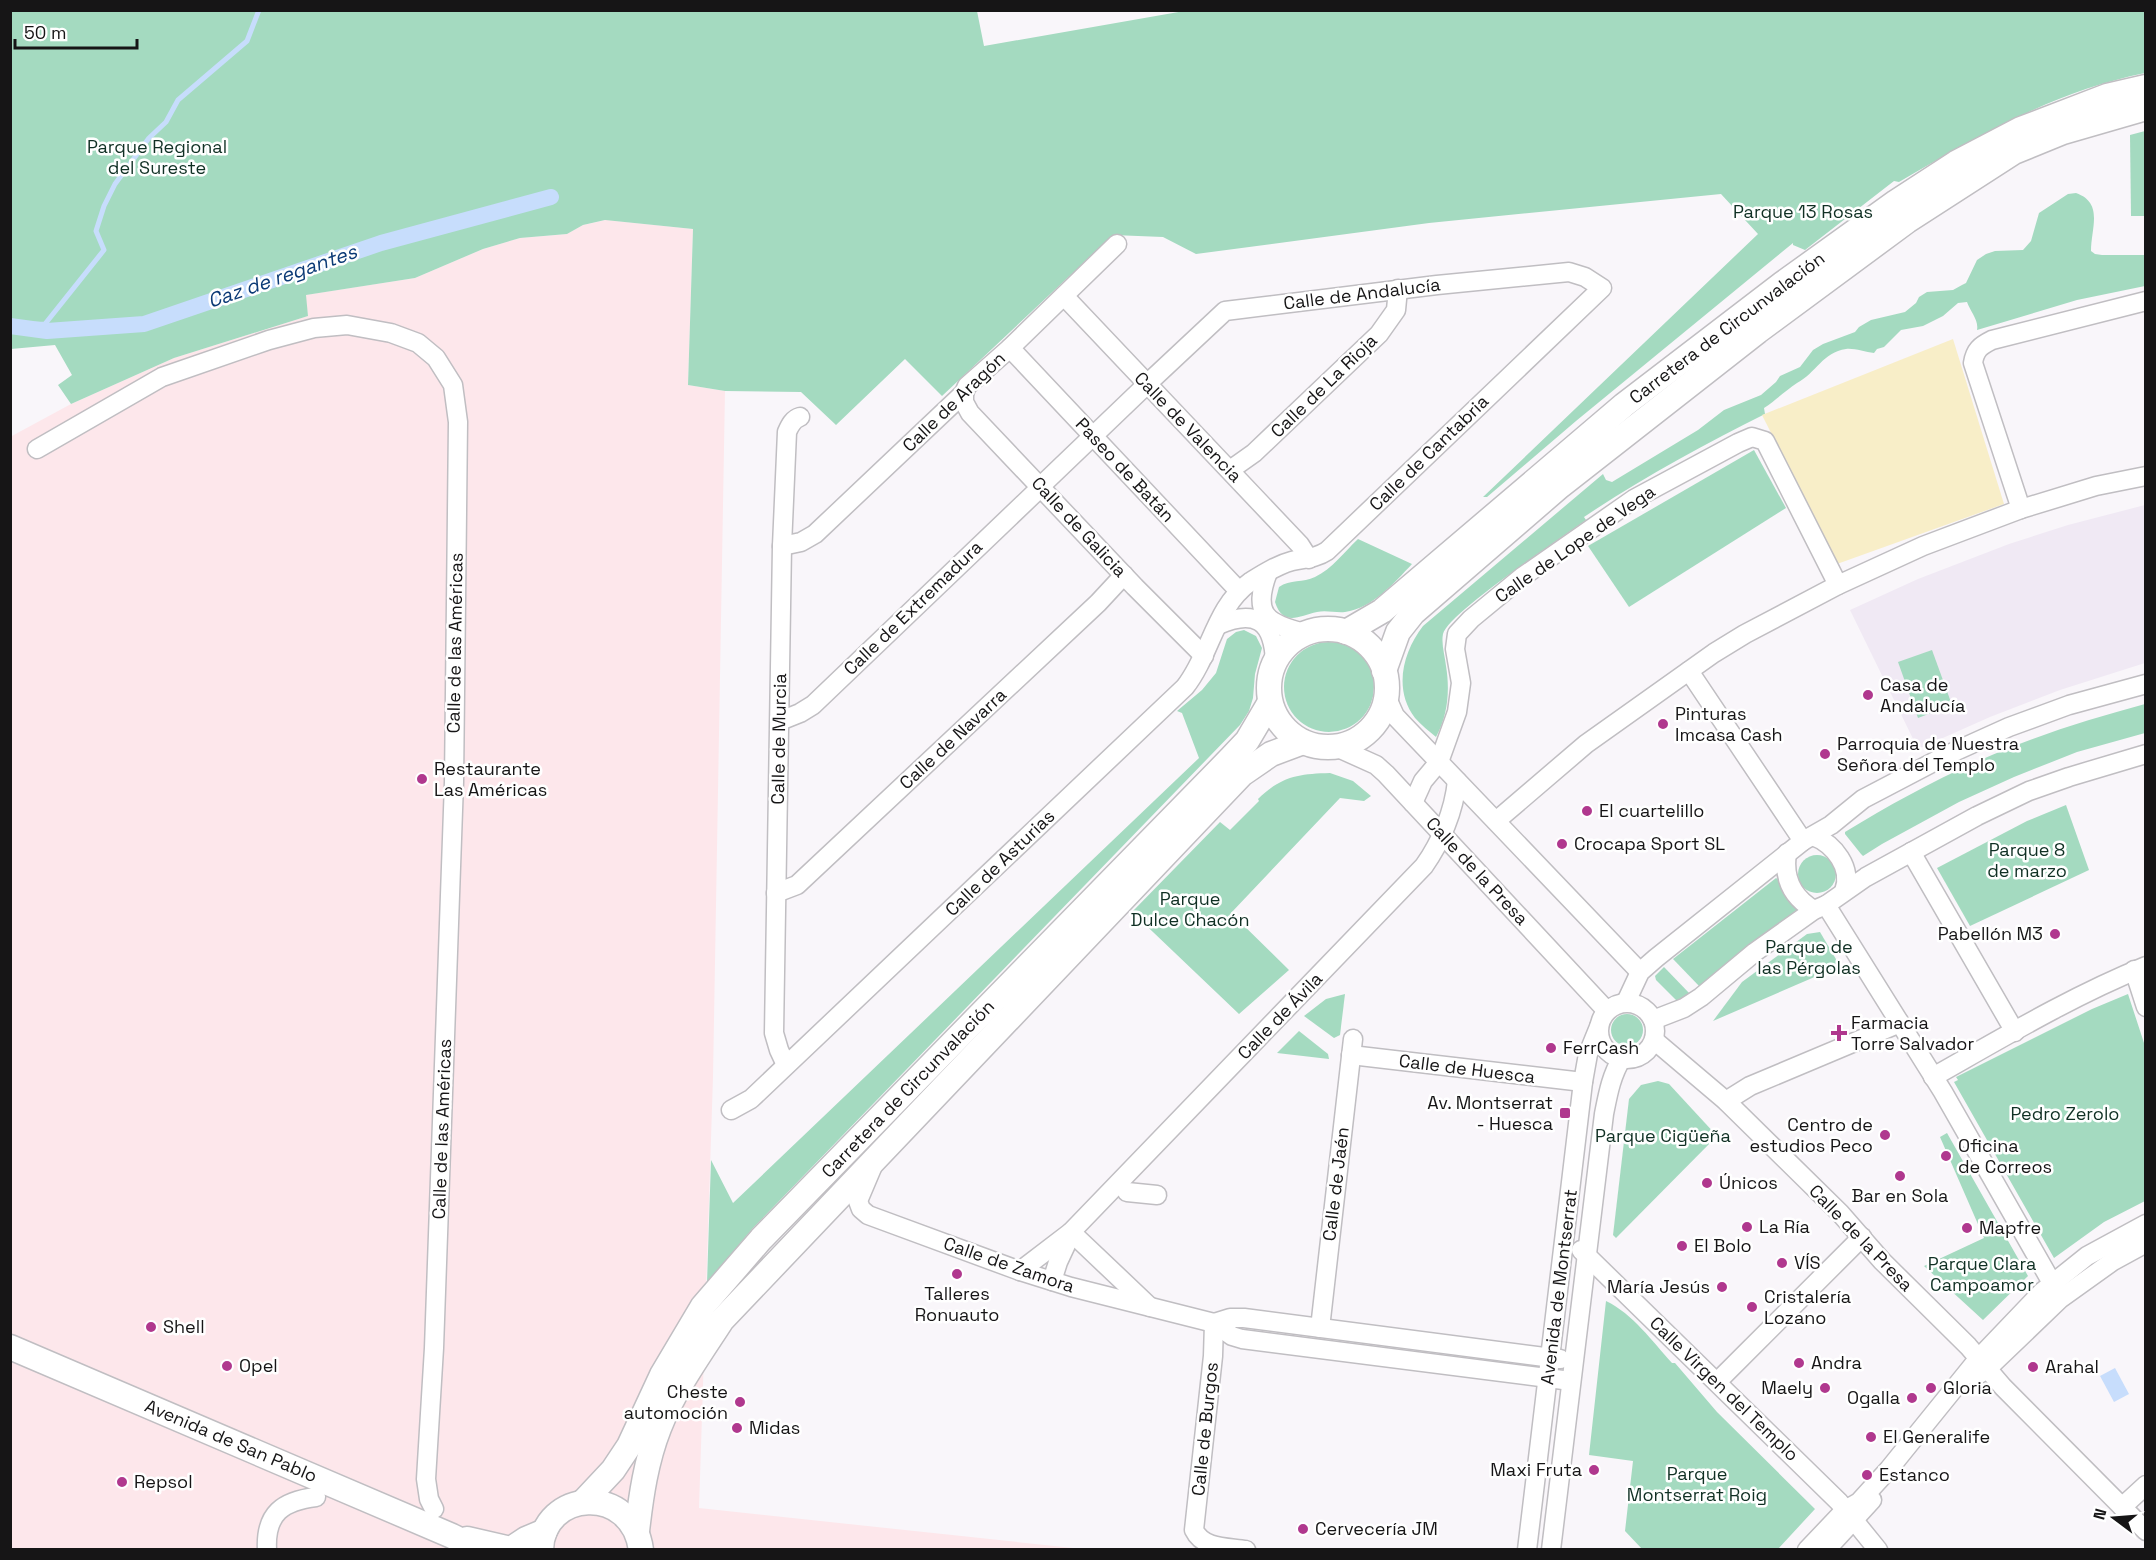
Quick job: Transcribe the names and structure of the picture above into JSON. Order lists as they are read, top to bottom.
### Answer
{
  "streets": {
    "main road": ["Carretera de Circunvalación", "Avenida de San Pablo"],
    "street": [
      "Calle de Andalucía",
      "Calle de La Rioja",
      "Calle de Aragón",
      "Calle de Valencia",
      "Calle de Cantabria",
      "Paseo de Batán",
      "Calle de Galicia",
      "Calle de Lope de Vega",
      "Calle de Extremadura",
      "Calle de las Américas",
      "Calle de Murcia",
      "Calle de Navarra",
      "Calle de Asturias",
      "Calle de la Presa",
      "Calle de Ávila",
      "Calle de Huesca",
      "Calle de Jaén",
      "Calle de Zamora",
      "Avenida de Montserrat",
      "Calle Virgen del Templo",
      "Calle de Burgos"
    ]
  },
  "crossings": [
    ["Calle de Andalucía", "Calle de La Rioja"],
    ["Calle de Andalucía", "Calle de Valencia"],
    ["Calle de Andalucía", "Calle de Cantabria"],
    ["Calle de Andalucía", "Calle de Extremadura"],
    ["Carretera de Circunvalación", "Calle de la Presa"],
    ["Carretera de Circunvalación", "Calle de Zamora"],
    ["Calle de La Rioja", "Calle de Valencia"],
    ["Calle de Aragón", "Calle de Valencia"],
    ["Calle de Aragón", "Paseo de Batán"],
    ["Calle de Aragón", "Calle de Galicia"],
    ["Calle de Aragón", "Calle de Murcia"],
    ["Calle de Valencia", "Calle de Cantabria"],
    ["Calle de Valencia", "Calle de Extremadura"],
    ["Calle de Cantabria", "Paseo de Batán"],
    ["Calle de Cantabria", "Calle de Asturias"],
    ["Paseo de Batán", "Calle de Extremadura"],
    ["Paseo de Batán", "Calle de Asturias"],
    ["Calle de Galicia", "Calle de Extremadura"],
    ["Calle de Galicia", "Calle de Navarra"],
    ["Calle de Galicia", "Calle de Asturias"],
    ["Calle de Extremadura", "Calle de Murcia"],
    ["Calle de Murcia", "Calle de Navarra"],
    ["Calle de Murcia", "Calle de Asturias"],
    ["Calle de la Presa", "Calle de Ávila"],
    ["Calle de la Presa", "Avenida de Montserrat"],
    ["Calle de Ávila", "Calle de Zamora"],
    ["Calle de Huesca", "Calle de Jaén"],
    ["Calle de Huesca", "Avenida de Montserrat"],
    ["Calle de Jaén", "Calle de Zamora"],
    ["Calle de Zamora", "Avenida de Montserrat"],
    ["Calle de Zamora", "Calle de Burgos"],
    ["Avenida de Montserrat", "Calle Virgen del Templo"]
  ],
  "water": ["Caz de regantes"],
  "parks": [
    "Parque Regional del Sureste",
    "Parque 13 Rosas",
    "Parque 8 de marzo",
    "Parque Dulce Chacón",
    "Parque de las Pérgolas",
    "Pedro Zerolo",
    "Parque Cigüeña",
    "Parque Clara Campoamor",
    "Parque Montserrat Roig"
  ],
  "places": {
    "other": [
      "Casa de Andalucía",
      "Pinturas Imcasa Cash",
      "Parroquia de Nuestra Señora del Templo",
      "Restaurante Las Américas",
      "El cuartelillo",
      "Crocapa Sport SL",
      "Pabellón M3",
      "FerrCash",
      "Centro de estudios Peco",
      "Oficina de Correos",
      "Bar en Sola",
      "Únicos",
      "La Ría",
      "Mapfre",
      "El Bolo",
      "VÍS",
      "Talleres Ronuauto",
      "María Jesús",
      "Cristalería Lozano",
      "Shell",
      "Andra",
      "Opel",
      "Arahal",
      "Maely",
      "Gloria",
      "Ogalla",
      "Cheste automoción",
      "Midas",
      "El Generalife",
      "Maxi Fruta",
      "Estanco",
      "Repsol",
      "Cervecería JM"
    ],
    "health": ["Farmacia Torre Salvador"],
    "transit": ["Av. Montserrat - Huesca"]
  },
  "scale_bar": "50 m",
  "north": "left"
}
